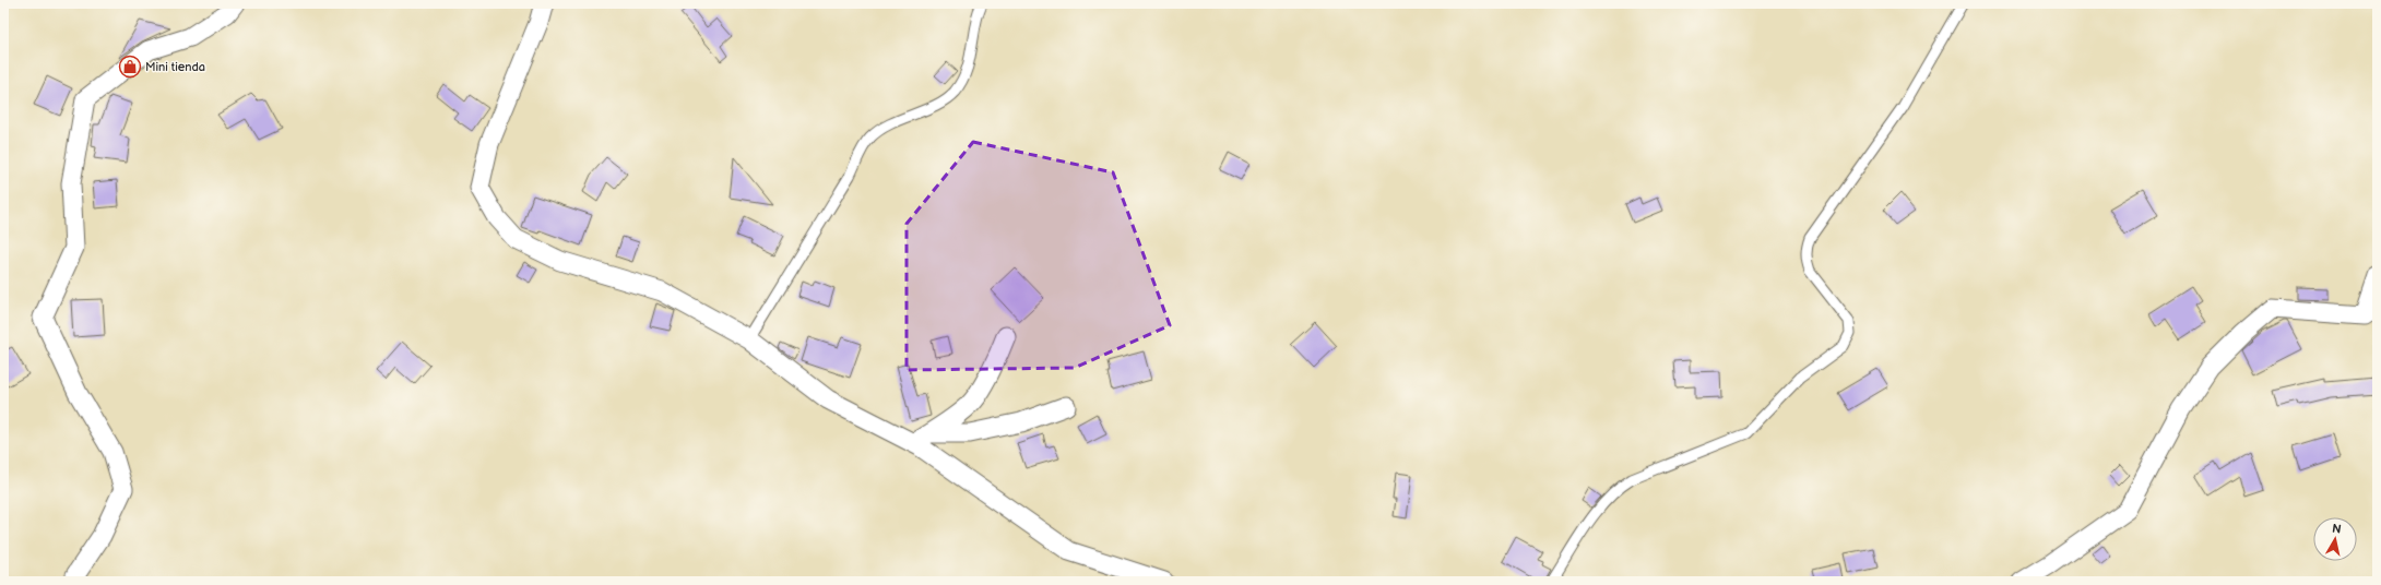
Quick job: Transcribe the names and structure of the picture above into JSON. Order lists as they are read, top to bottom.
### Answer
{
  "places": {
    "shop": ["Mini tienda"]
  },
  "north": "top"
}
